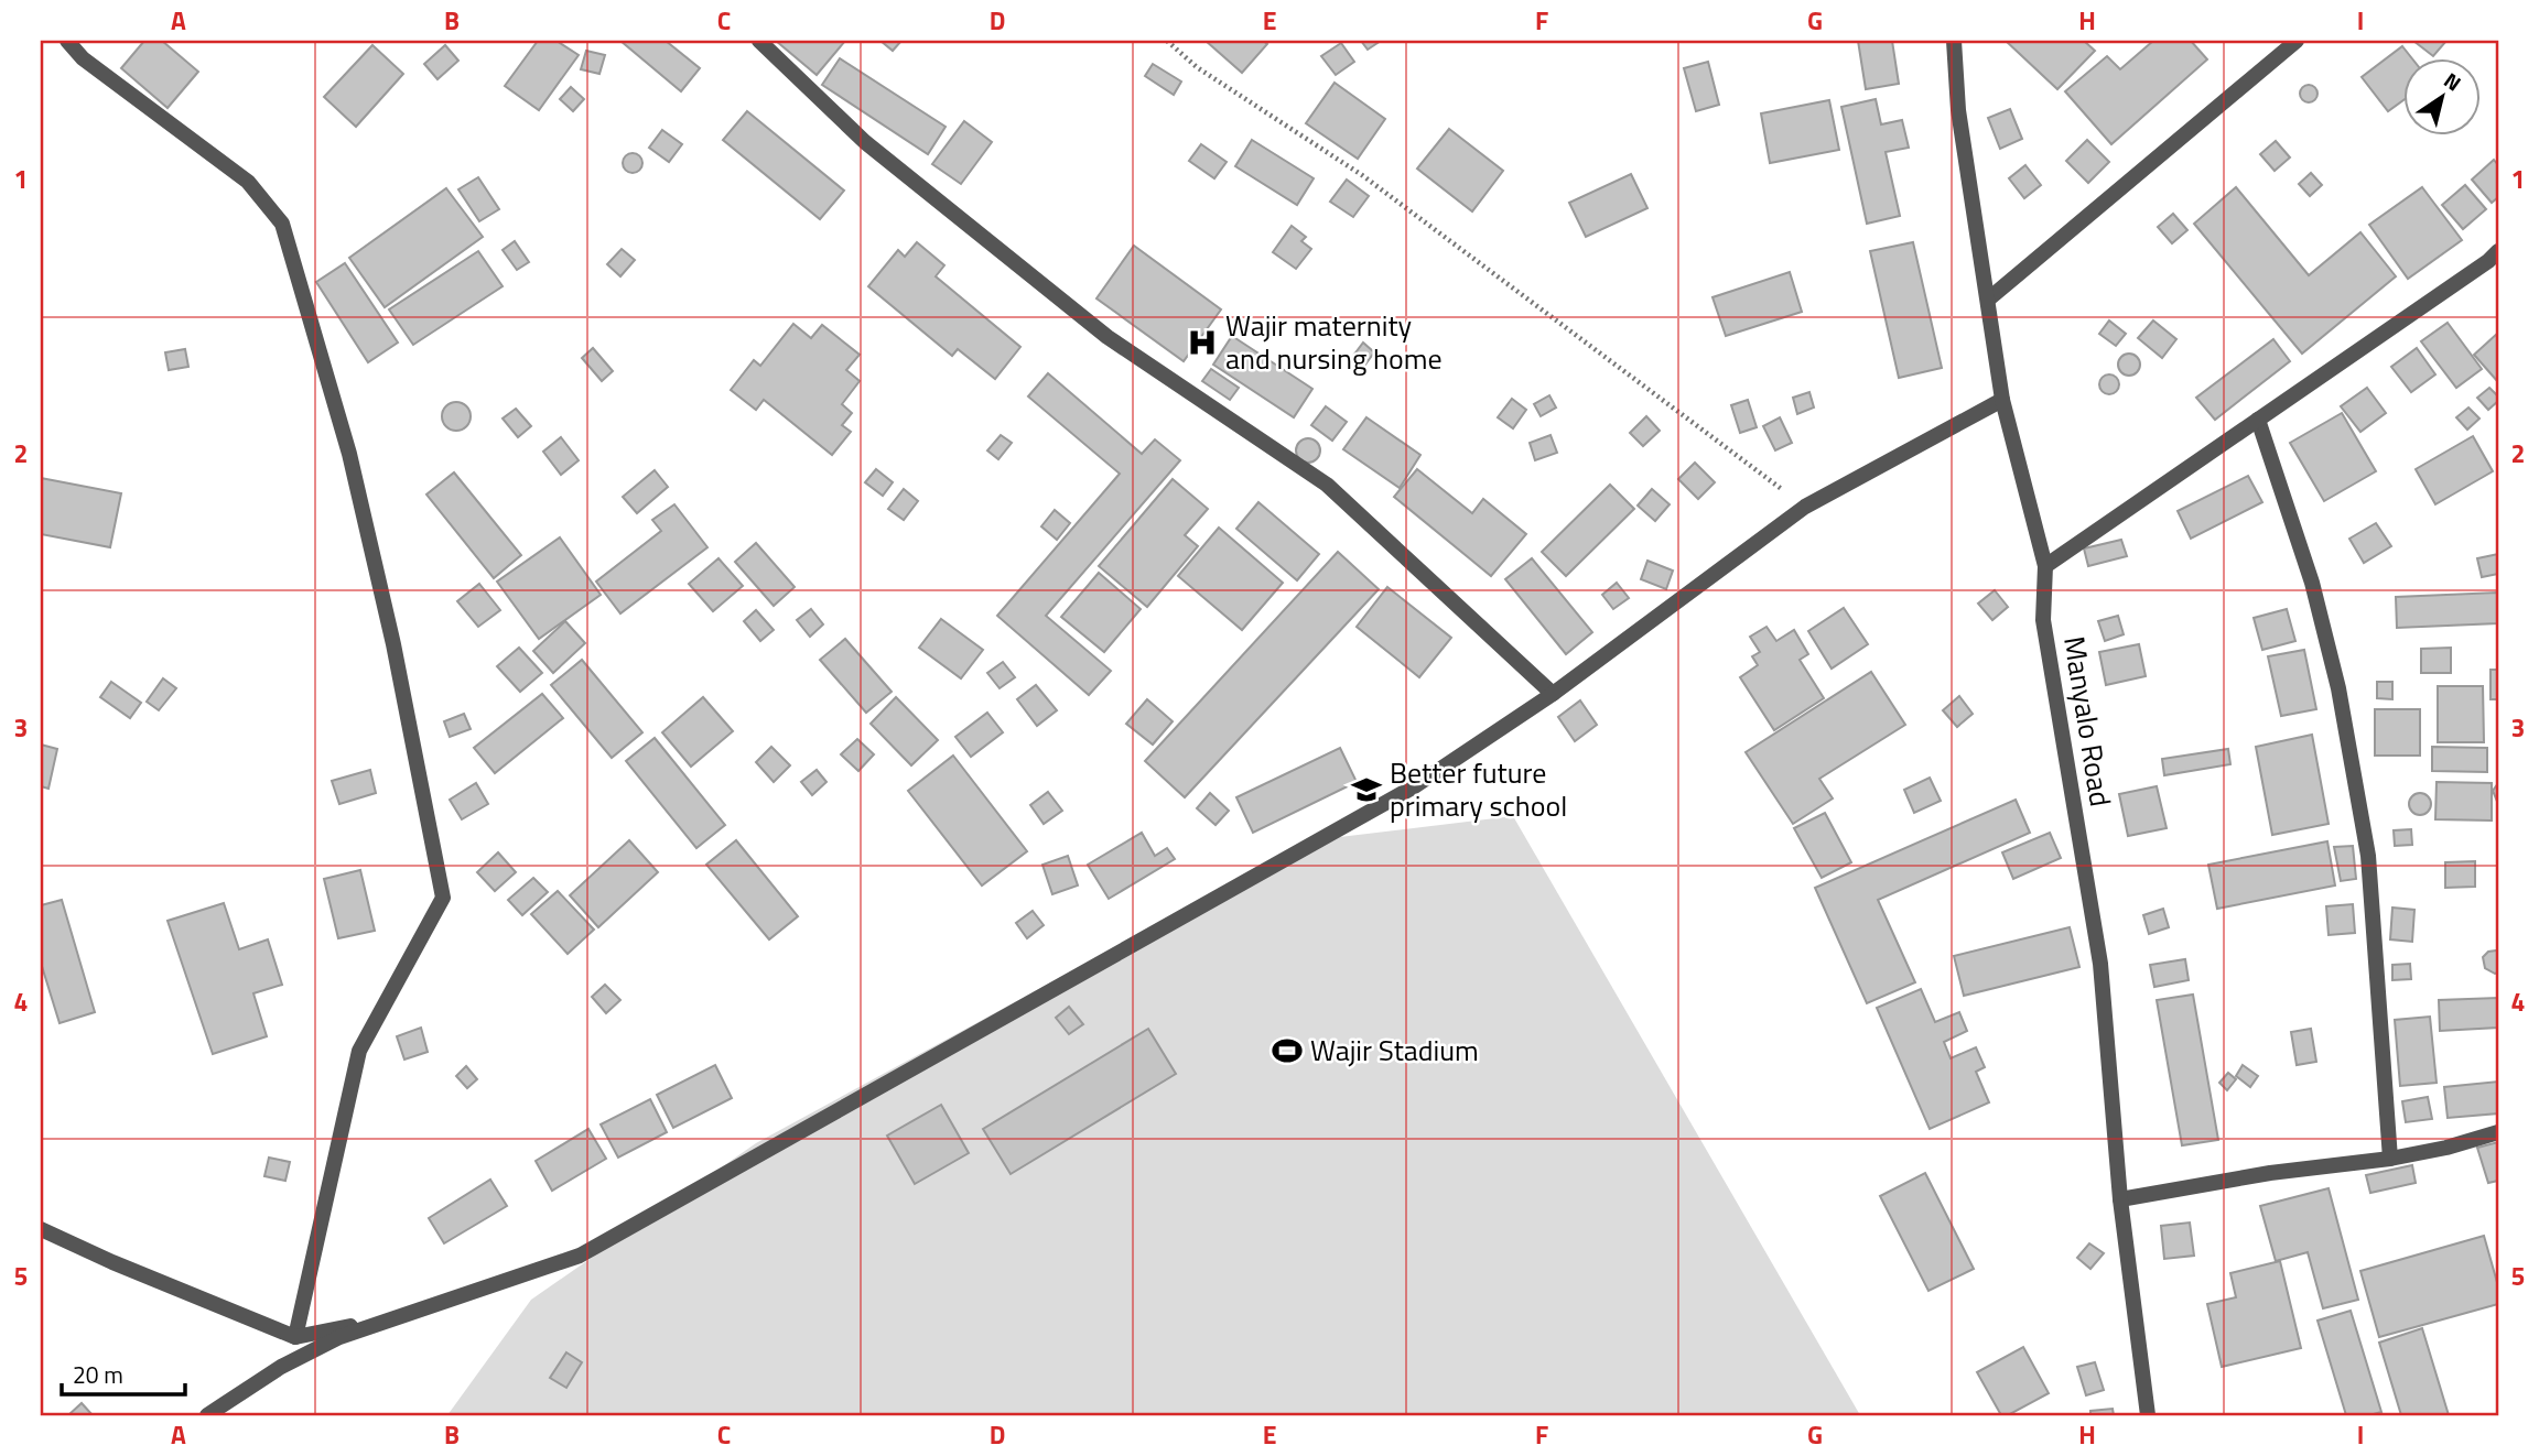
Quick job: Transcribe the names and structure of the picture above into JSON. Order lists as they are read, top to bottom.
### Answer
{
  "streets": {
    "street": ["Manyalo Road"]
  },
  "places": {
    "hospital": ["Wajir maternity and nursing home"],
    "school or university": ["Better future primary school"],
    "sports": ["Wajir Stadium"]
  },
  "scale_bar": "20 m",
  "north": "top right",
  "grid": {
    "columns": [
      "A",
      "B",
      "C",
      "D",
      "E",
      "F",
      "G",
      "H",
      "I"
    ],
    "rows": [
      "1",
      "2",
      "3",
      "4",
      "5"
    ]
  }
}
